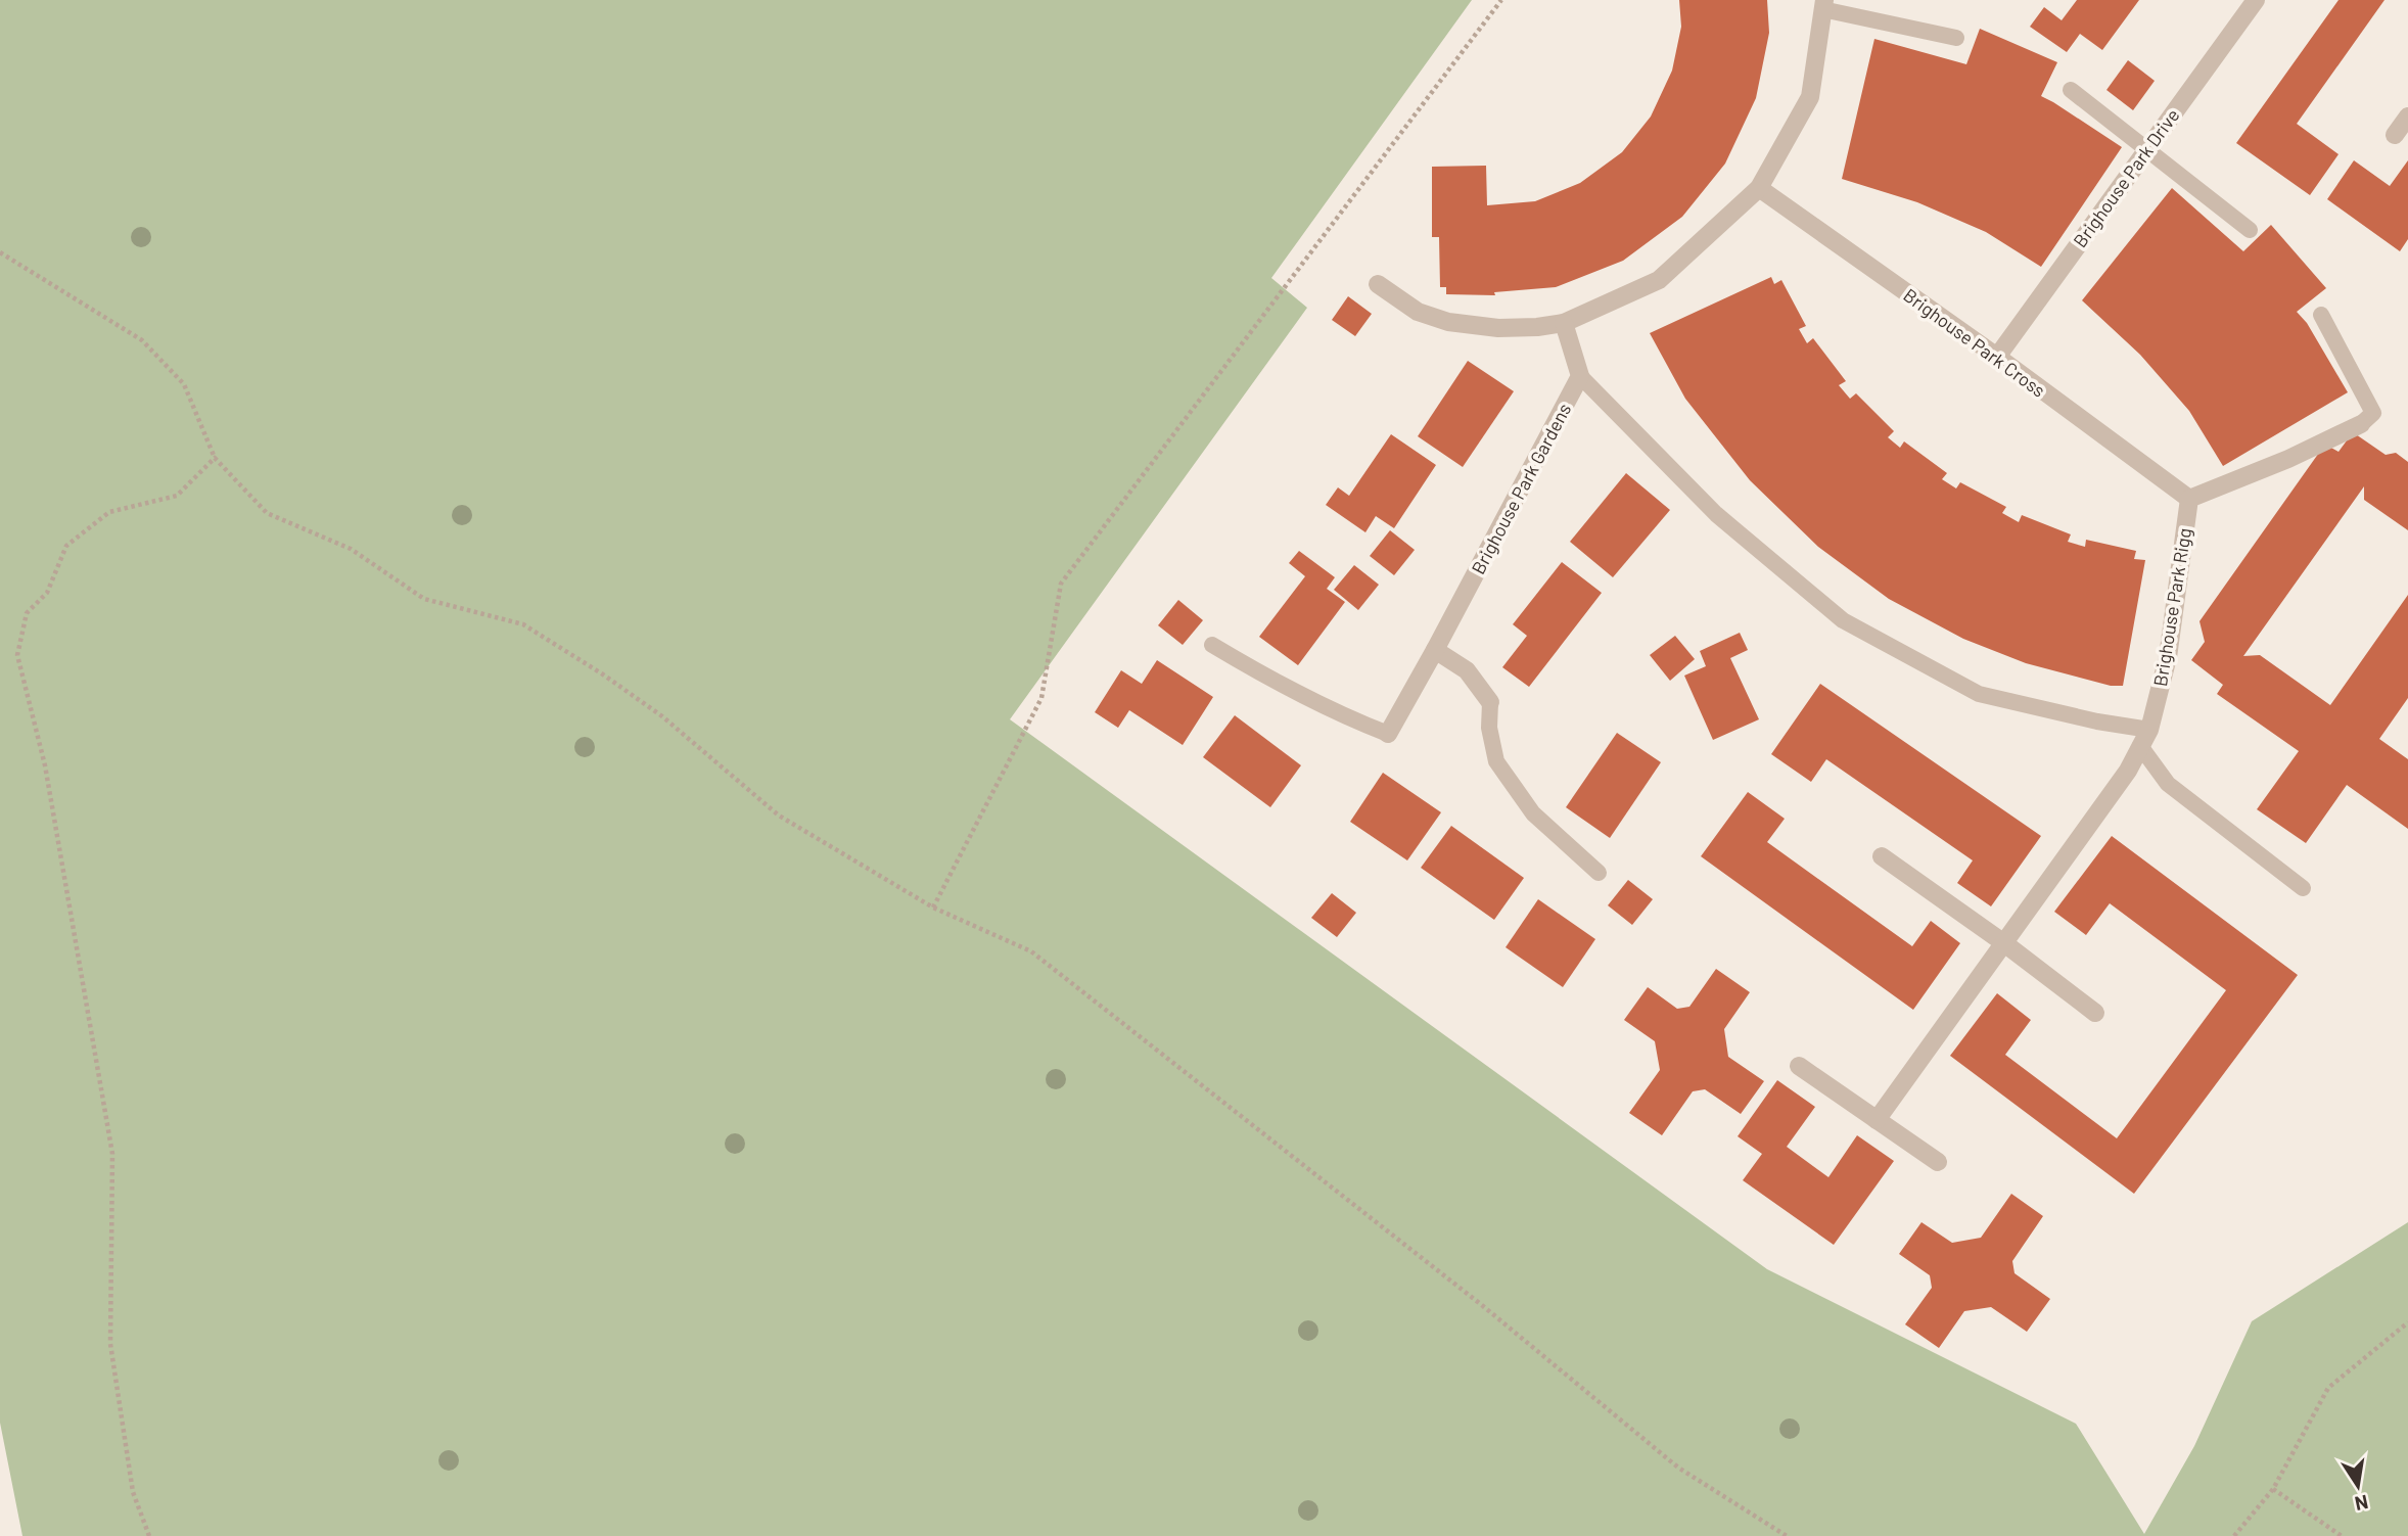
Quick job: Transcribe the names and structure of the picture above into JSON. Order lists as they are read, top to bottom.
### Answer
{
  "streets": {
    "street": [
      "Brighouse Park Drive",
      "Brighouse Park Cross",
      "Brighouse Park Gardens",
      "Brighouse Park Rigg"
    ]
  },
  "crossings": [
    ["Brighouse Park Drive", "Brighouse Park Cross"],
    ["Brighouse Park Cross", "Brighouse Park Rigg"]
  ],
  "north": "bottom"
}
